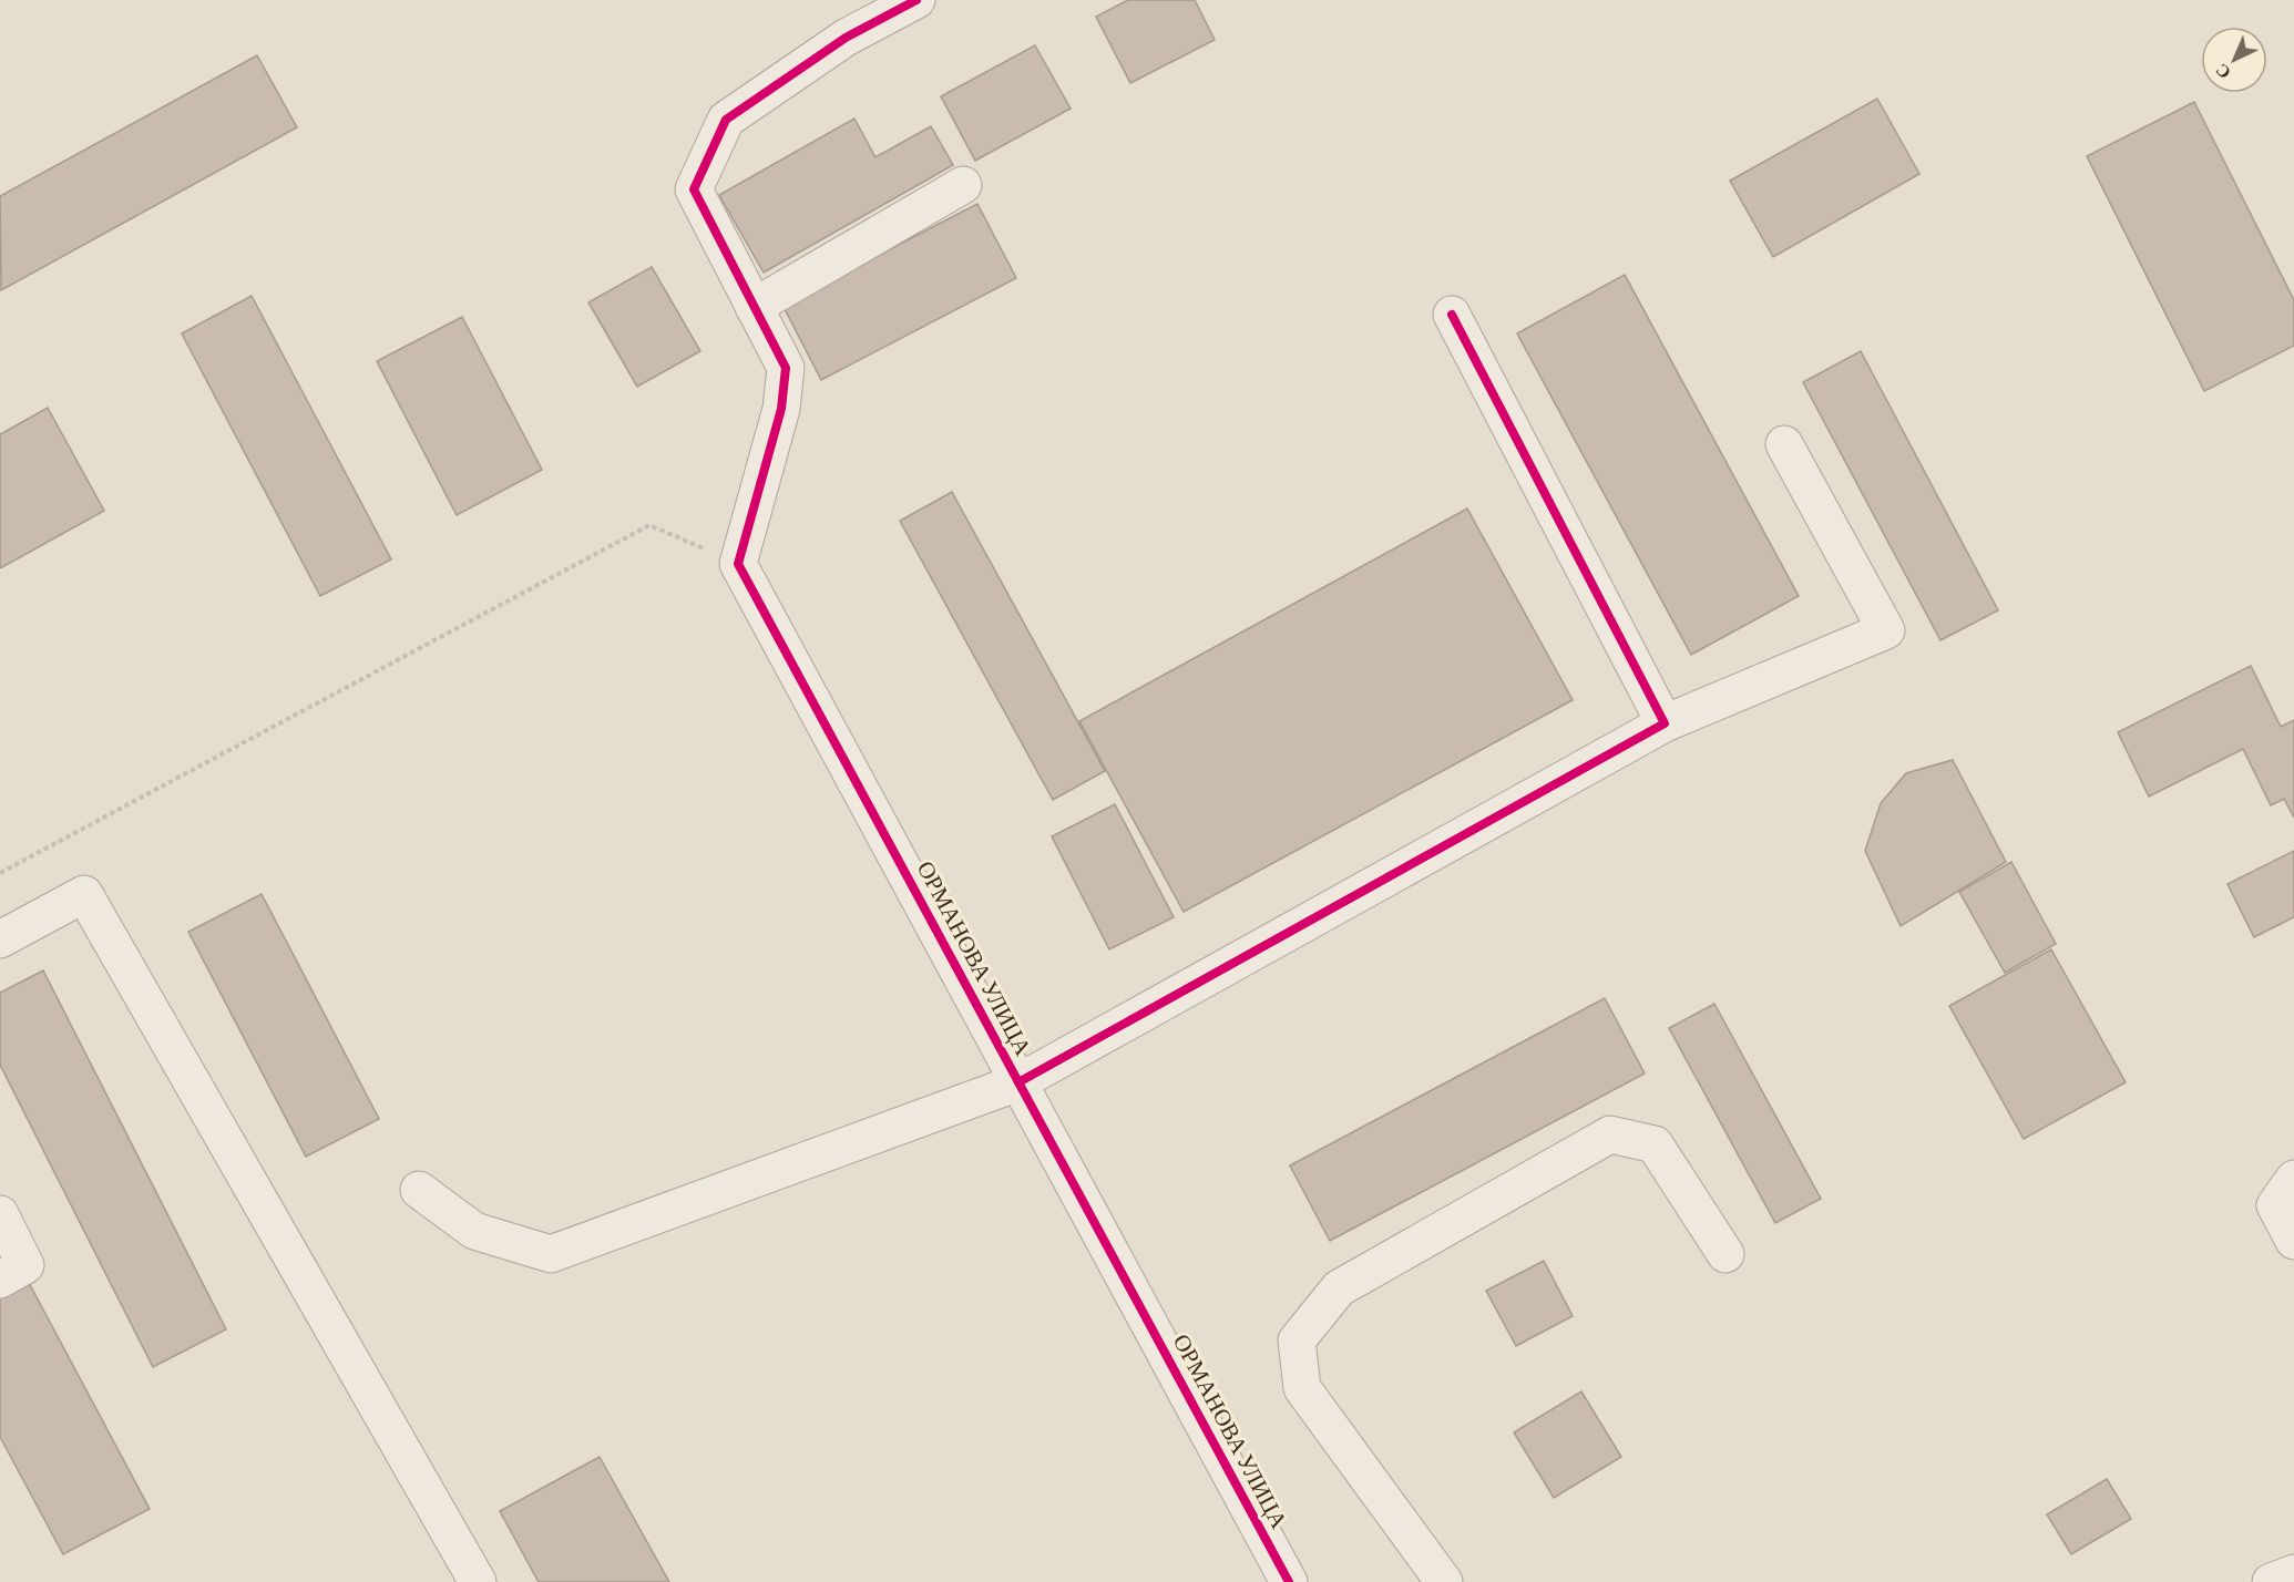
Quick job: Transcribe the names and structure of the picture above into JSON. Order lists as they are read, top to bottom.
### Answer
{
  "streets": {
    "street": ["ОРМАНОВА УЛИЦА"]
  },
  "north": "bottom left"
}
